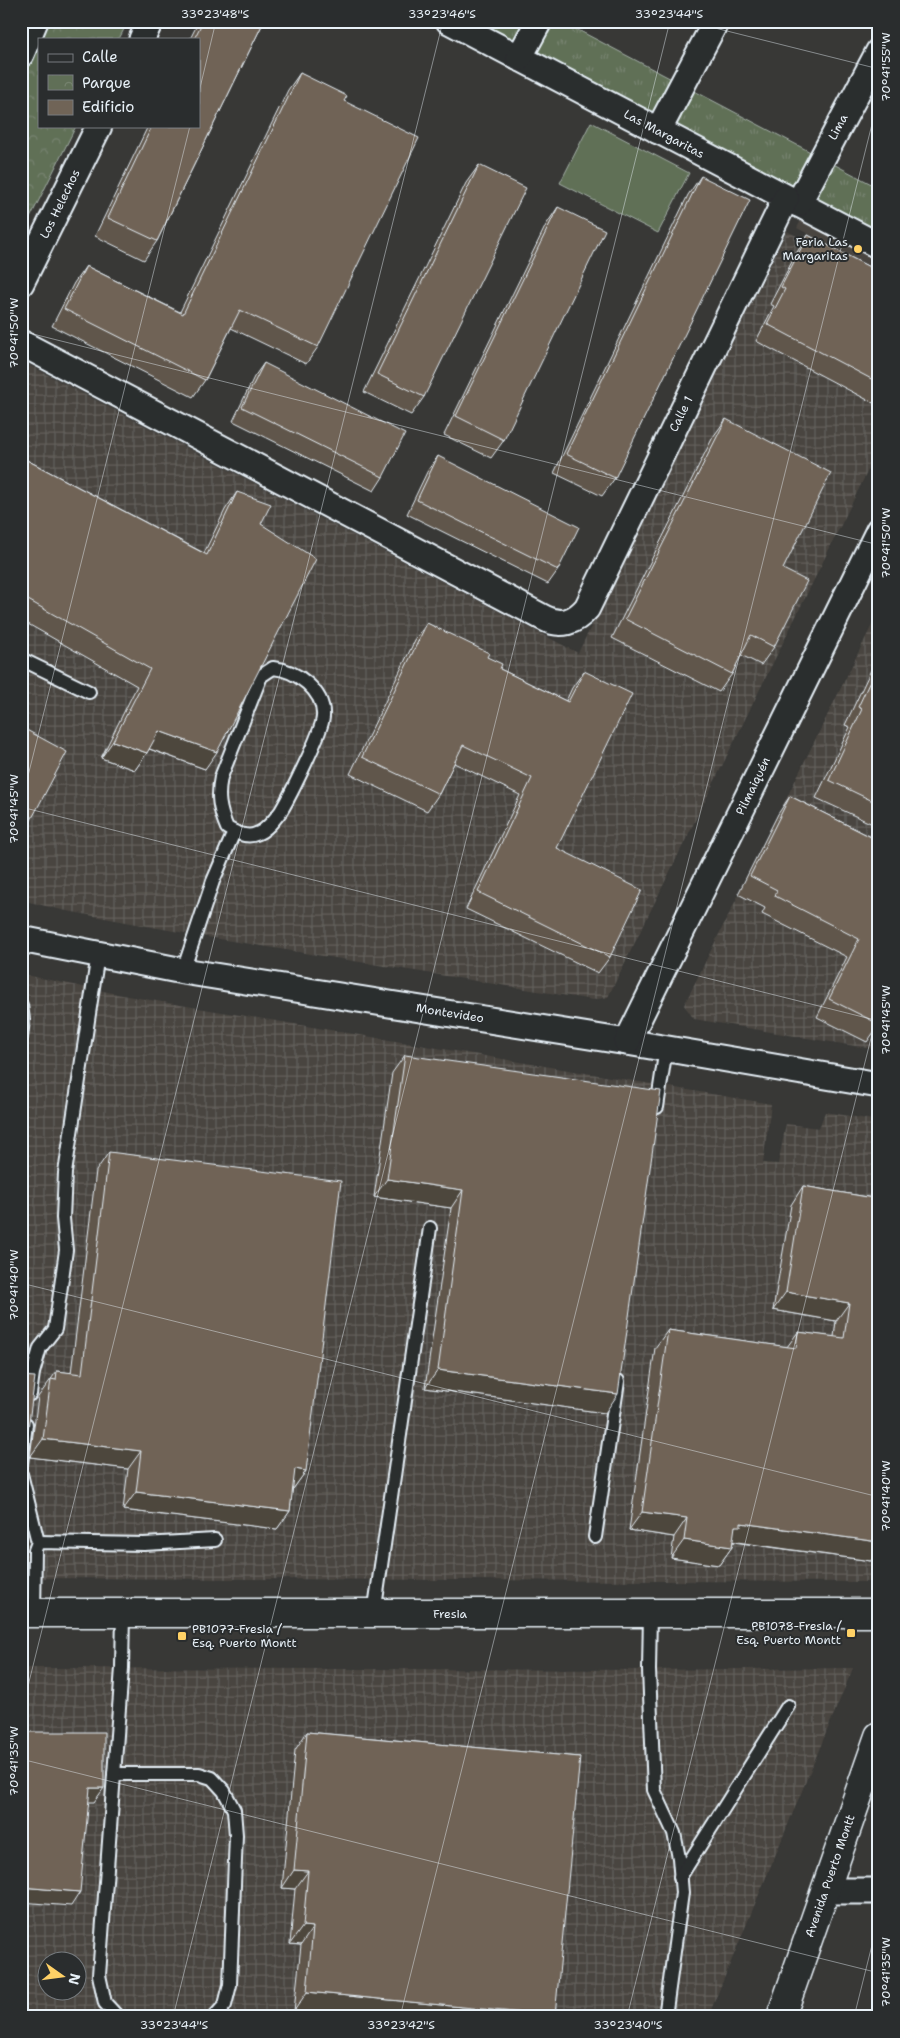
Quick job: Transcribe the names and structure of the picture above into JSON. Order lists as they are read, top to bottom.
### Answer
{
  "streets": {
    "street": [
      "Lima",
      "Las Margaritas",
      "Los Helechos",
      "Calle 1",
      "Pilmaiquén",
      "Montevideo",
      "Fresia",
      "Avenida Puerto Montt"
    ]
  },
  "crossings": [
    ["Lima", "Las Margaritas"],
    ["Lima", "Calle 1"],
    ["Las Margaritas", "Calle 1"],
    ["Pilmaiquén", "Montevideo"]
  ],
  "places": {
    "other": ["Feria Las Margaritas"],
    "transit": ["PB1078-Fresia / Esq. Puerto Montt", "PB1077-Fresia / Esq. Puerto Montt"]
  },
  "legend": ["Calle", "Parque", "Edificio"],
  "north": "right",
  "coordinates": [
    "33°23'48\"S",
    "33°23'46\"S",
    "33°23'44\"S",
    "70°41'55\"W",
    "70°41'50\"W",
    "70°41'45\"W",
    "70°41'40\"W",
    "70°41'35\"W",
    "33°23'42\"S",
    "33°23'40\"S"
  ]
}
